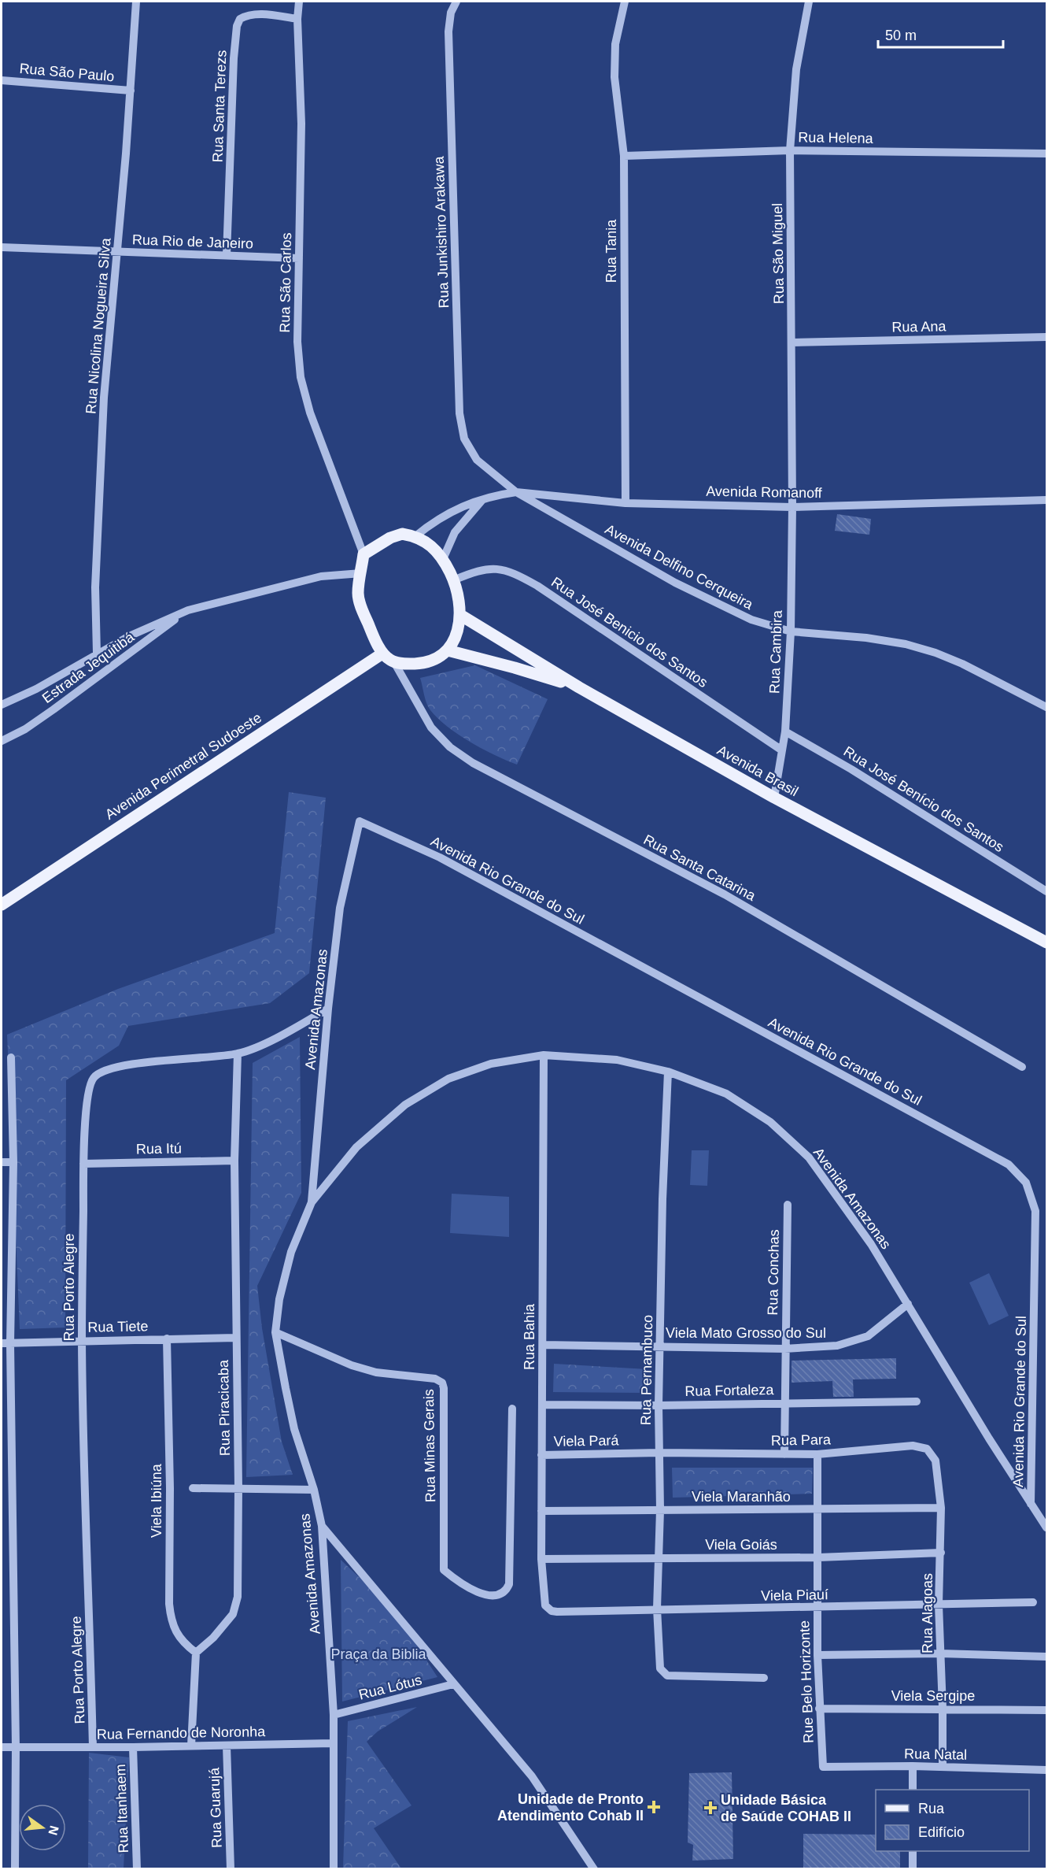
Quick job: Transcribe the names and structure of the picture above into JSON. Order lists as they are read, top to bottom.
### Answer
{
  "streets": {
    "main road": ["Avenida Perimetral Sudoeste", "Avenida Brasil"],
    "street": [
      "Rua São Paulo",
      "Rua Santa Terezs",
      "Rua Helena",
      "Rua Junkishiro Arakawa",
      "Rua Rio de Janeiro",
      "Rua Tania",
      "Rua São Miguel",
      "Rua São Carlos",
      "Rua Nicolina Nogueira Silva",
      "Rua Ana",
      "Avenida Romanoff",
      "Avenida Delfino Cerqueira",
      "Rua José Benicio dos Santos",
      "Rua Cambira",
      "Estrada Jequitibá",
      "Rua José Benício dos Santos",
      "Rua Santa Catarina",
      "Avenida Rio Grande do Sul",
      "Avenida Amazonas",
      "Rua Itú",
      "Rua Conchas",
      "Rua Porto Alegre",
      "Rua Tiete",
      "Viela Mato Grosso do Sul",
      "Rua Bahia",
      "Rua Pernambuco",
      "Rua Fortaleza",
      "Rua Piracicaba",
      "Rua Para",
      "Viela Pará",
      "Rua Minas Gerais",
      "Viela Maranhão",
      "Viela Ibiúna",
      "Viela Goiás",
      "Viela Piauí",
      "Rua Alagoas",
      "Rue Belo Horizonte",
      "Rua Lótus",
      "Viela Sergipe",
      "Rua Fernando de Noronha",
      "Rua Natal",
      "Rua Guarujá",
      "Rua Itanhaem"
    ]
  },
  "crossings": [
    ["Rua São Paulo", "Rua Nicolina Nogueira Silva"],
    ["Rua Santa Terezs", "Rua Rio de Janeiro"],
    ["Rua Santa Terezs", "Rua São Carlos"],
    ["Rua Helena", "Rua Tania"],
    ["Rua Helena", "Rua São Miguel"],
    ["Rua Junkishiro Arakawa", "Avenida Delfino Cerqueira"],
    ["Rua Rio de Janeiro", "Rua São Carlos"],
    ["Rua Rio de Janeiro", "Rua Nicolina Nogueira Silva"],
    ["Rua Tania", "Avenida Romanoff"],
    ["Rua São Miguel", "Rua Ana"],
    ["Rua São Miguel", "Avenida Romanoff"],
    ["Rua São Miguel", "Rua Cambira"],
    ["Rua São Carlos", "Avenida Romanoff"],
    ["Rua São Carlos", "Rua José Benicio dos Santos"],
    ["Rua São Carlos", "Estrada Jequitibá"],
    ["Rua São Carlos", "Avenida Perimetral Sudoeste"],
    ["Rua São Carlos", "Avenida Brasil"],
    ["Rua São Carlos", "Rua Santa Catarina"],
    ["Rua Nicolina Nogueira Silva", "Estrada Jequitibá"],
    ["Avenida Romanoff", "Avenida Delfino Cerqueira"],
    ["Avenida Romanoff", "Rua José Benicio dos Santos"],
    ["Avenida Romanoff", "Rua Cambira"],
    ["Avenida Romanoff", "Estrada Jequitibá"],
    ["Avenida Romanoff", "Avenida Perimetral Sudoeste"],
    ["Avenida Romanoff", "Avenida Brasil"],
    ["Avenida Romanoff", "Rua Santa Catarina"],
    ["Avenida Delfino Cerqueira", "Rua Cambira"],
    ["Rua José Benicio dos Santos", "Rua Cambira"],
    ["Rua José Benicio dos Santos", "Estrada Jequitibá"],
    ["Rua José Benicio dos Santos", "Avenida Perimetral Sudoeste"],
    ["Rua José Benicio dos Santos", "Avenida Brasil"],
    ["Rua José Benicio dos Santos", "Rua Santa Catarina"],
    ["Rua Cambira", "Avenida Brasil"],
    ["Rua Cambira", "Rua José Benício dos Santos"],
    ["Estrada Jequitibá", "Avenida Perimetral Sudoeste"],
    ["Estrada Jequitibá", "Avenida Brasil"],
    ["Estrada Jequitibá", "Rua Santa Catarina"],
    ["Avenida Perimetral Sudoeste", "Avenida Brasil"],
    ["Avenida Perimetral Sudoeste", "Rua Santa Catarina"],
    ["Avenida Brasil", "Rua Santa Catarina"],
    ["Avenida Rio Grande do Sul", "Avenida Amazonas"],
    ["Avenida Amazonas", "Rua Porto Alegre"],
    ["Avenida Amazonas", "Viela Mato Grosso do Sul"],
    ["Avenida Amazonas", "Rua Bahia"],
    ["Avenida Amazonas", "Rua Pernambuco"],
    ["Avenida Amazonas", "Rua Minas Gerais"],
    ["Avenida Amazonas", "Rua Lótus"],
    ["Avenida Amazonas", "Rua Fernando de Noronha"],
    ["Rua Itú", "Rua Porto Alegre"],
    ["Rua Itú", "Rua Piracicaba"],
    ["Rua Conchas", "Viela Mato Grosso do Sul"],
    ["Rua Conchas", "Rua Fortaleza"],
    ["Rua Conchas", "Rua Para"],
    ["Rua Porto Alegre", "Rua Tiete"],
    ["Rua Porto Alegre", "Rua Piracicaba"],
    ["Rua Porto Alegre", "Rua Fernando de Noronha"],
    ["Rua Tiete", "Rua Piracicaba"],
    ["Rua Tiete", "Viela Ibiúna"],
    ["Viela Mato Grosso do Sul", "Rua Bahia"],
    ["Viela Mato Grosso do Sul", "Rua Pernambuco"],
    ["Rua Bahia", "Rua Fortaleza"],
    ["Rua Bahia", "Viela Pará"],
    ["Rua Bahia", "Viela Maranhão"],
    ["Rua Bahia", "Viela Goiás"],
    ["Rua Bahia", "Viela Piauí"],
    ["Rua Pernambuco", "Rua Fortaleza"],
    ["Rua Pernambuco", "Rua Para"],
    ["Rua Pernambuco", "Viela Pará"],
    ["Rua Pernambuco", "Viela Maranhão"],
    ["Rua Pernambuco", "Viela Goiás"],
    ["Rua Pernambuco", "Viela Piauí"],
    ["Rua Piracicaba", "Viela Ibiúna"],
    ["Rua Para", "Viela Pará"],
    ["Rua Para", "Rua Alagoas"],
    ["Rua Para", "Rue Belo Horizonte"],
    ["Viela Maranhão", "Rua Alagoas"],
    ["Viela Maranhão", "Rue Belo Horizonte"],
    ["Viela Goiás", "Rua Alagoas"],
    ["Viela Goiás", "Rue Belo Horizonte"],
    ["Viela Piauí", "Rua Alagoas"],
    ["Viela Piauí", "Rue Belo Horizonte"],
    ["Rua Alagoas", "Viela Sergipe"],
    ["Rua Alagoas", "Rua Natal"],
    ["Rue Belo Horizonte", "Viela Sergipe"],
    ["Rue Belo Horizonte", "Rua Natal"],
    ["Rua Fernando de Noronha", "Rua Guarujá"],
    ["Rua Fernando de Noronha", "Rua Itanhaem"]
  ],
  "parks": ["Praça da Biblia"],
  "places": {
    "health": ["Unidade de Pronto Atendimento Cohab II", "Unidade Básica de Saúde COHAB II"]
  },
  "legend": ["Rua", "Edifício"],
  "scale_bar": "50 m",
  "north": "right"
}
